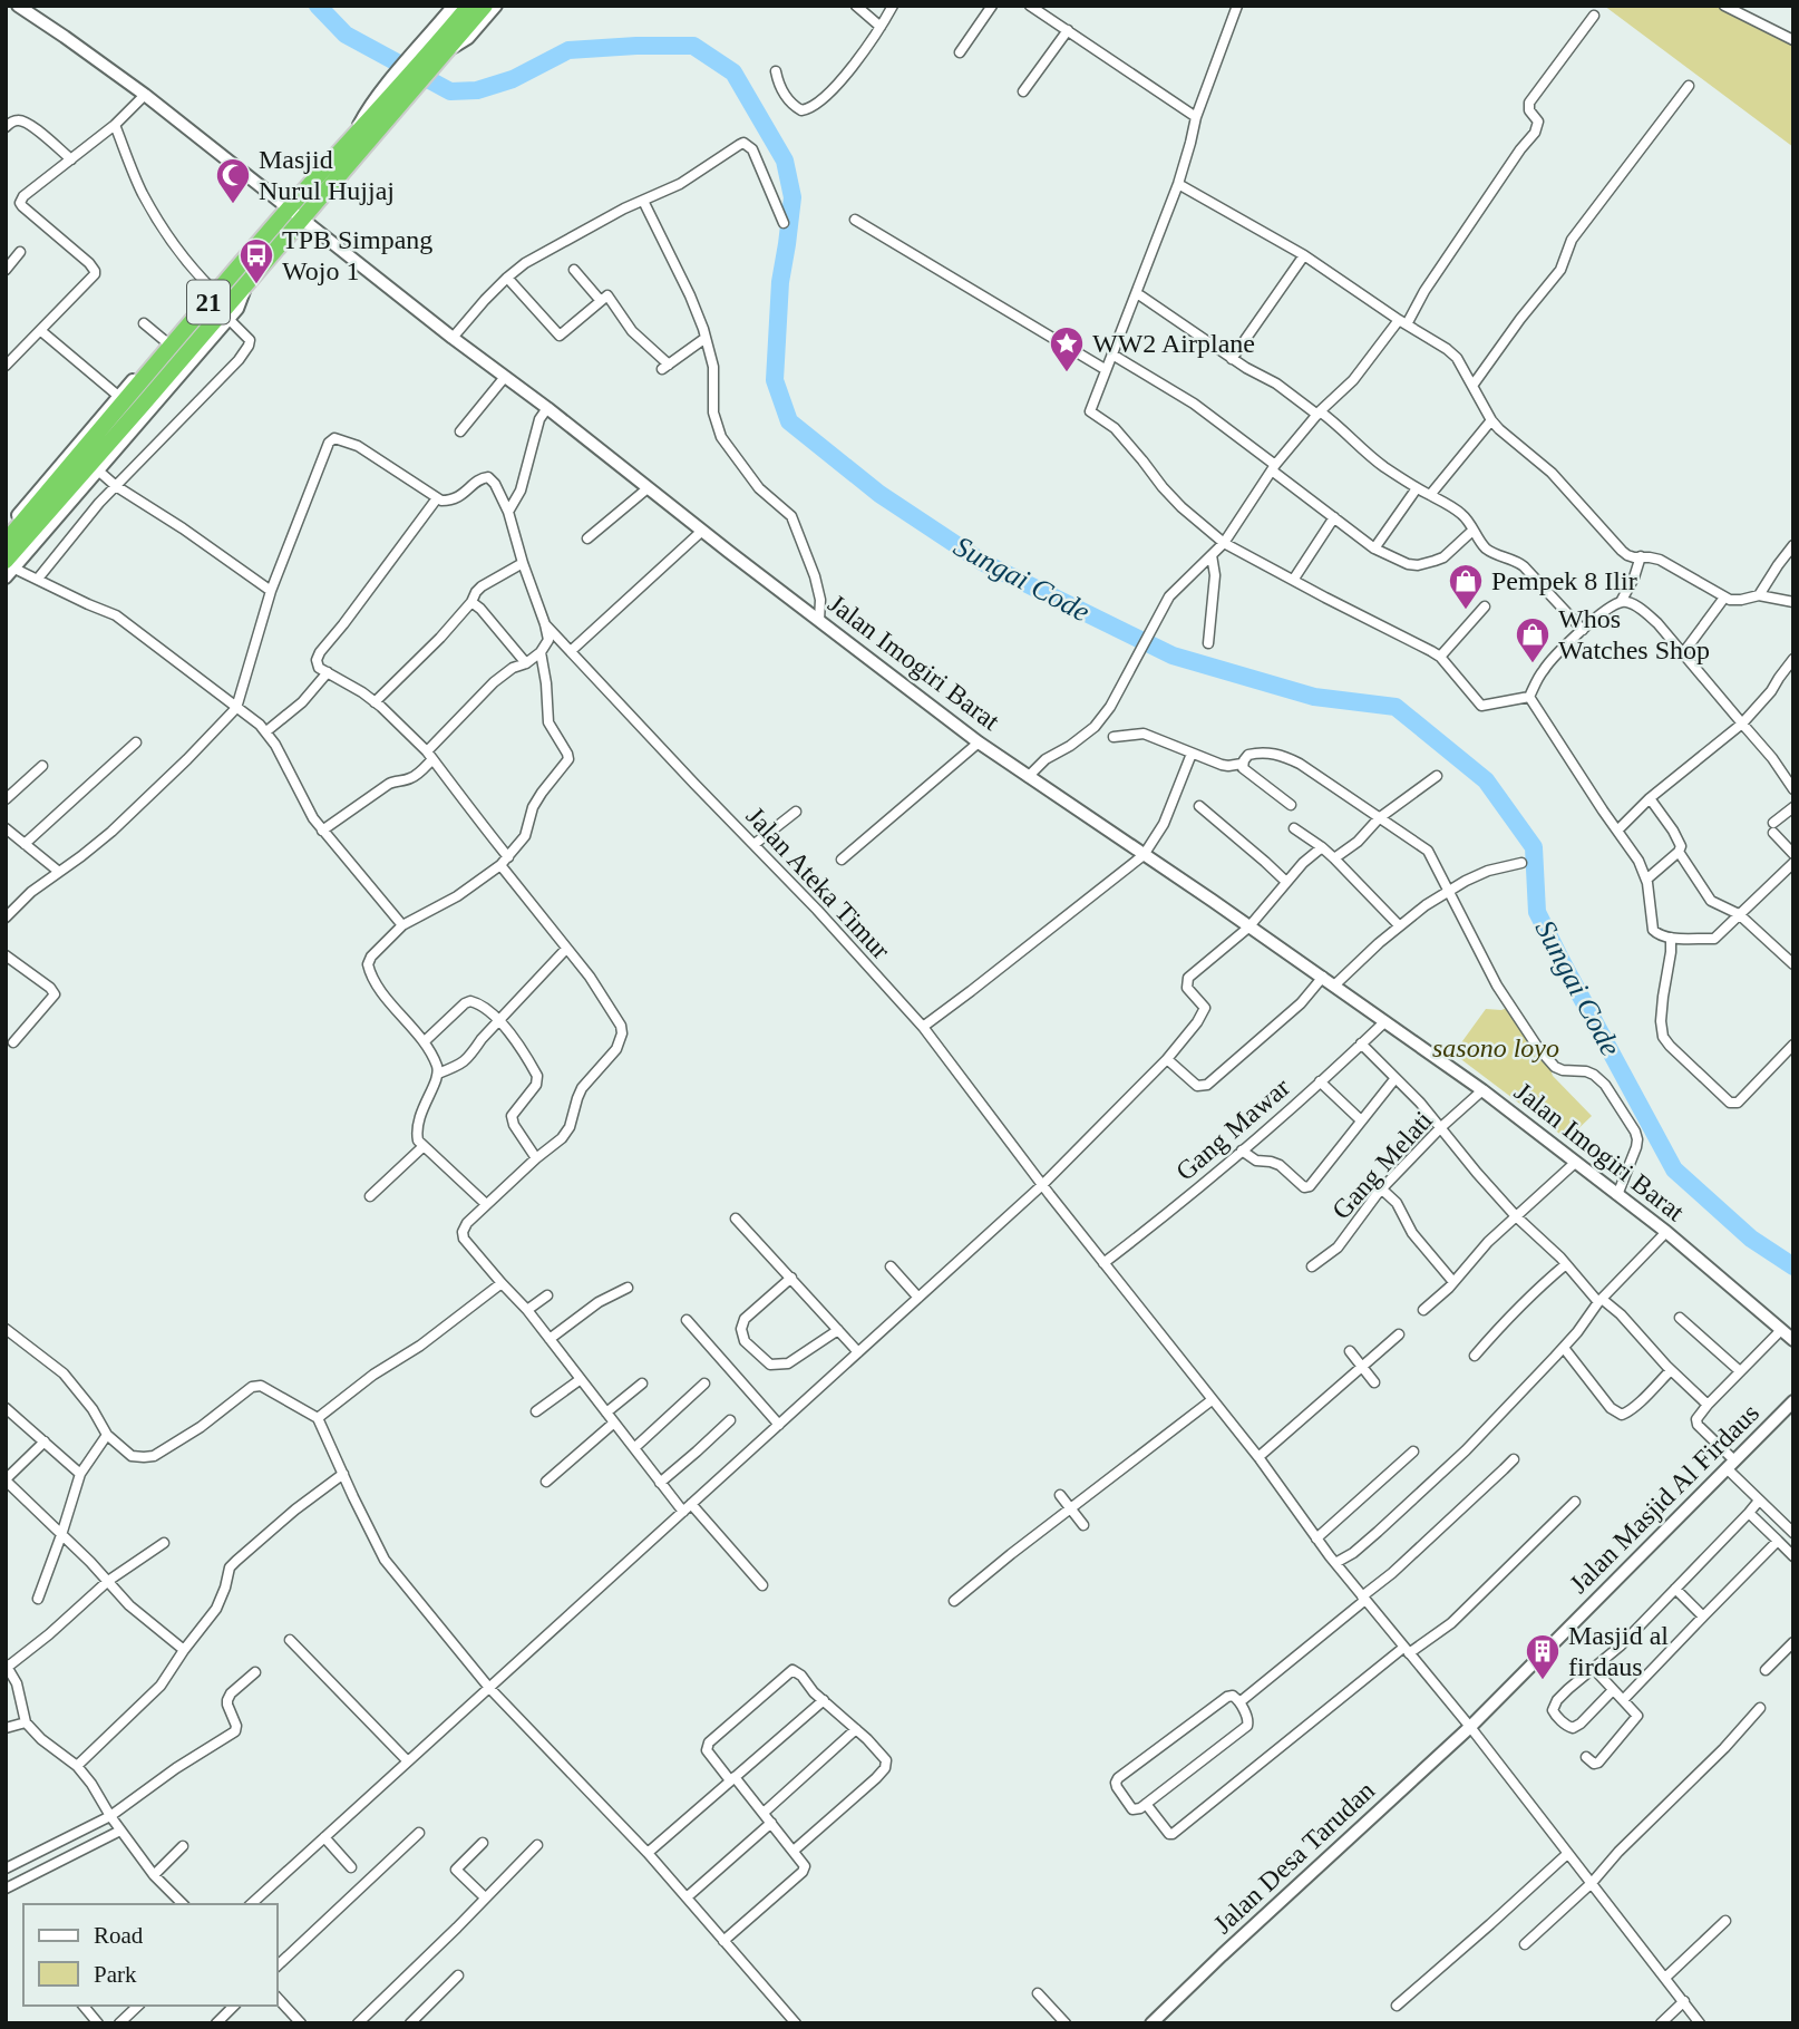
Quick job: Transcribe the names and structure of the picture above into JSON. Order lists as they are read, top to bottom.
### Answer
{
  "streets": {
    "highway": ["21"],
    "main road": ["Jalan Imogiri Barat", "Jalan Masjid Al Firdaus", "Jalan Desa Tarudan"],
    "street": ["Jalan Ateka Timur", "Gang Mawar", "Gang Melati"]
  },
  "crossings": [
    ["21", "Jalan Imogiri Barat"],
    ["Jalan Imogiri Barat", "Gang Mawar"],
    ["Jalan Imogiri Barat", "Gang Melati"],
    ["Jalan Ateka Timur", "Gang Mawar"],
    ["Jalan Ateka Timur", "Jalan Masjid Al Firdaus"],
    ["Jalan Ateka Timur", "Jalan Desa Tarudan"],
    ["Jalan Masjid Al Firdaus", "Jalan Desa Tarudan"]
  ],
  "water": ["Sungai Code"],
  "parks": ["sasono loyo"],
  "places": {
    "mosque": ["Masjid Nurul Hujjaj"],
    "bus stop": ["TPB Simpang Wojo 1"],
    "place": ["WW2 Airplane"],
    "shop": ["Pempek 8 Ilir", "Whos Watches Shop"],
    "building": ["Masjid al firdaus"]
  },
  "legend": ["Road", "Park"]
}
